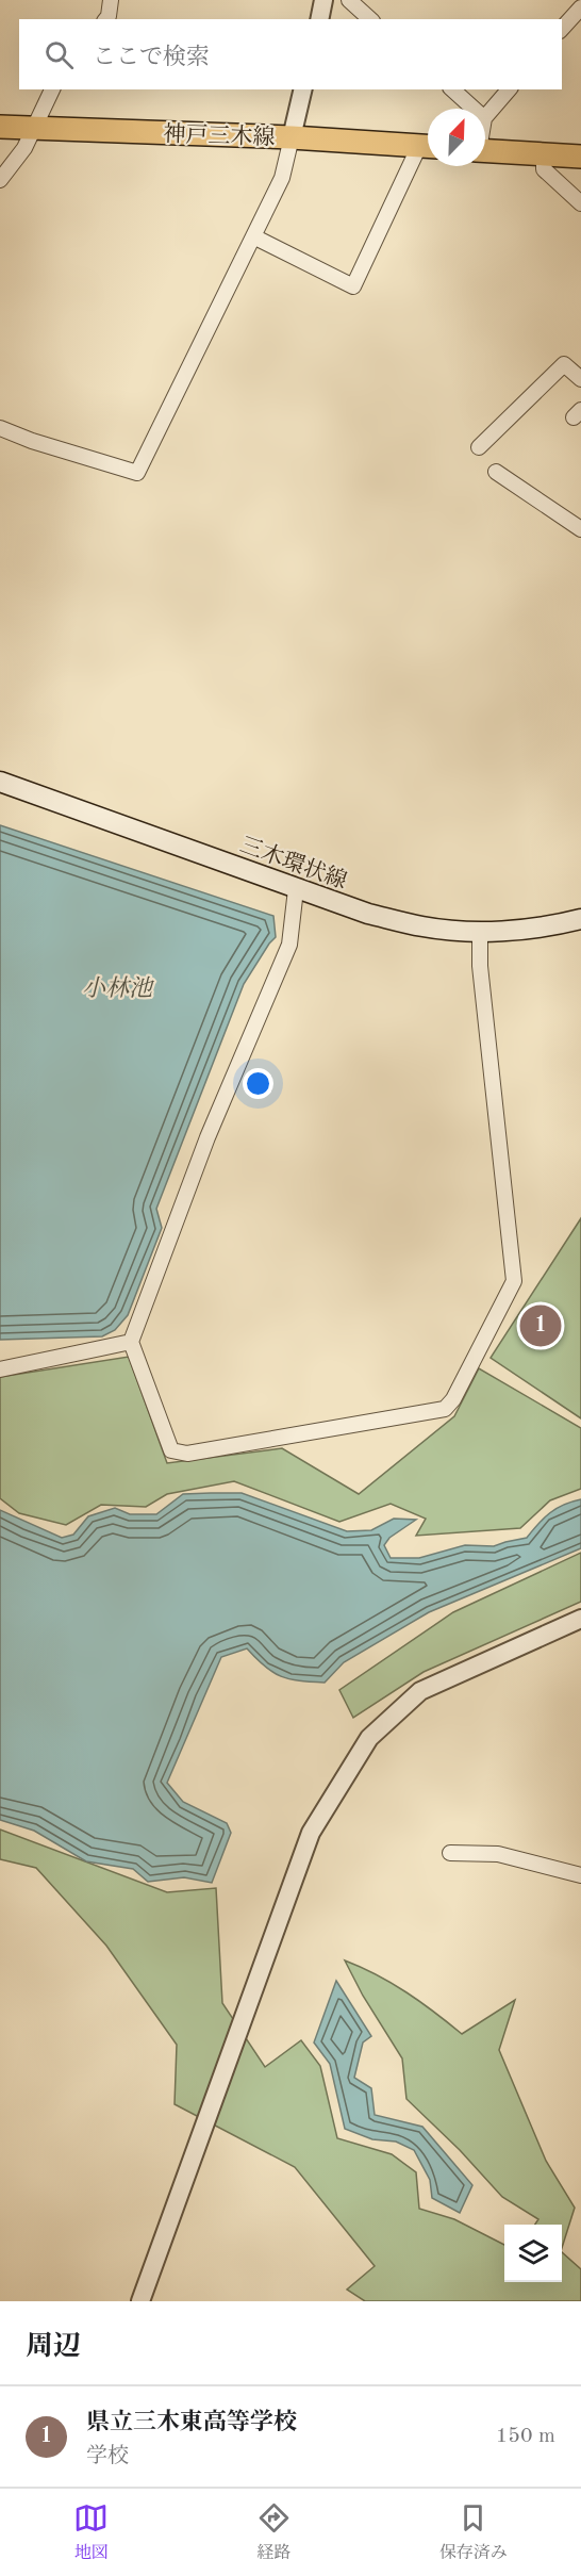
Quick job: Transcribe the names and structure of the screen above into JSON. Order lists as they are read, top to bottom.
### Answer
{
  "streets": {
    "main road": ["神戸三木線", "三木環状線"]
  },
  "water": ["小林池"],
  "north": "top right",
  "page": {
    "search": "ここで検索",
    "pins": "1",
    "heading": "周辺",
    "list": [
      {
        "mark": "1",
        "name": "県立三木東高等学校",
        "note": "学校",
        "value": "150 m"
      }
    ],
    "nav": ["地図", "経路", "保存済み"]
  }
}
